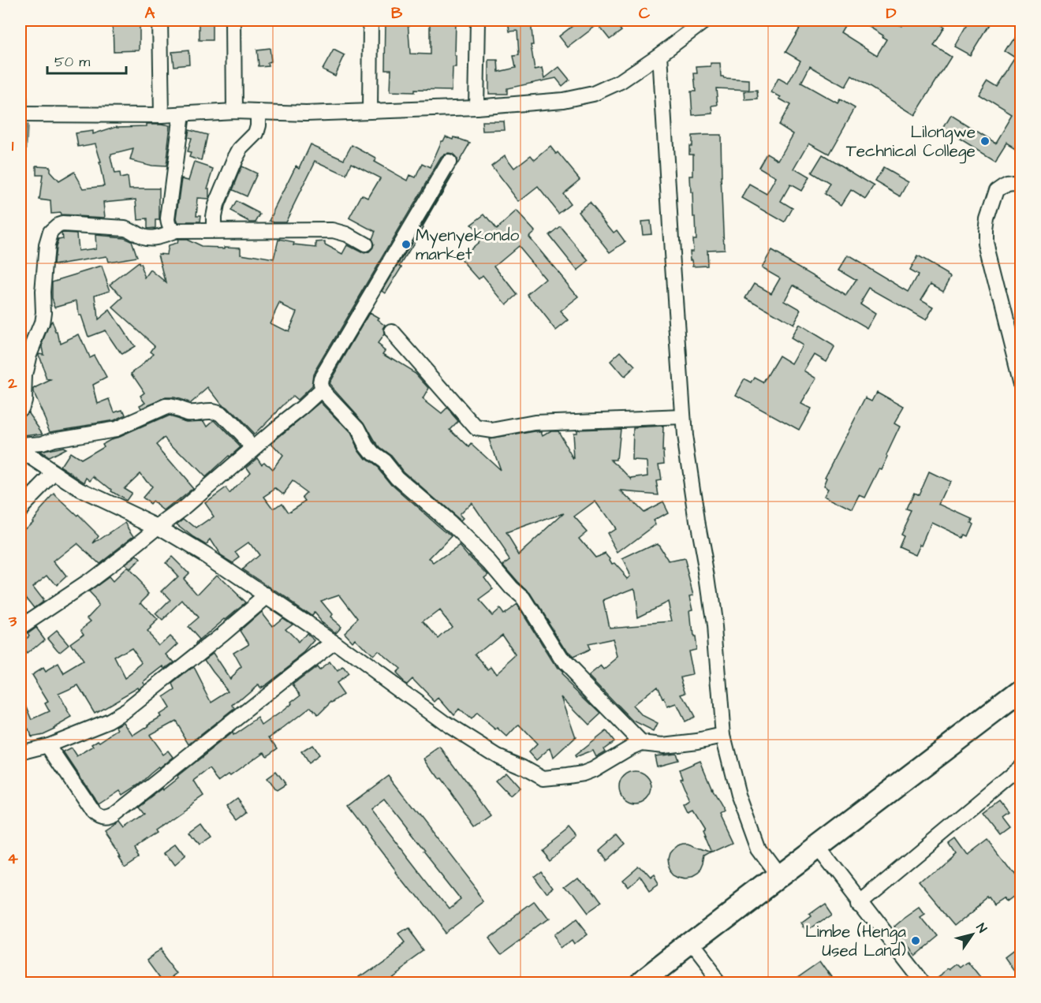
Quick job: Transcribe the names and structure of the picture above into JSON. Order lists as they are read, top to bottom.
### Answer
{
  "places": ["Lilongwe Technical College", "Myenyekondo market", "Limbe (Henga Used Land)"],
  "scale_bar": "50 m",
  "north": "top right",
  "grid": {
    "columns": [
      "A",
      "B",
      "C",
      "D"
    ],
    "rows": [
      "1",
      "2",
      "3",
      "4"
    ]
  }
}
